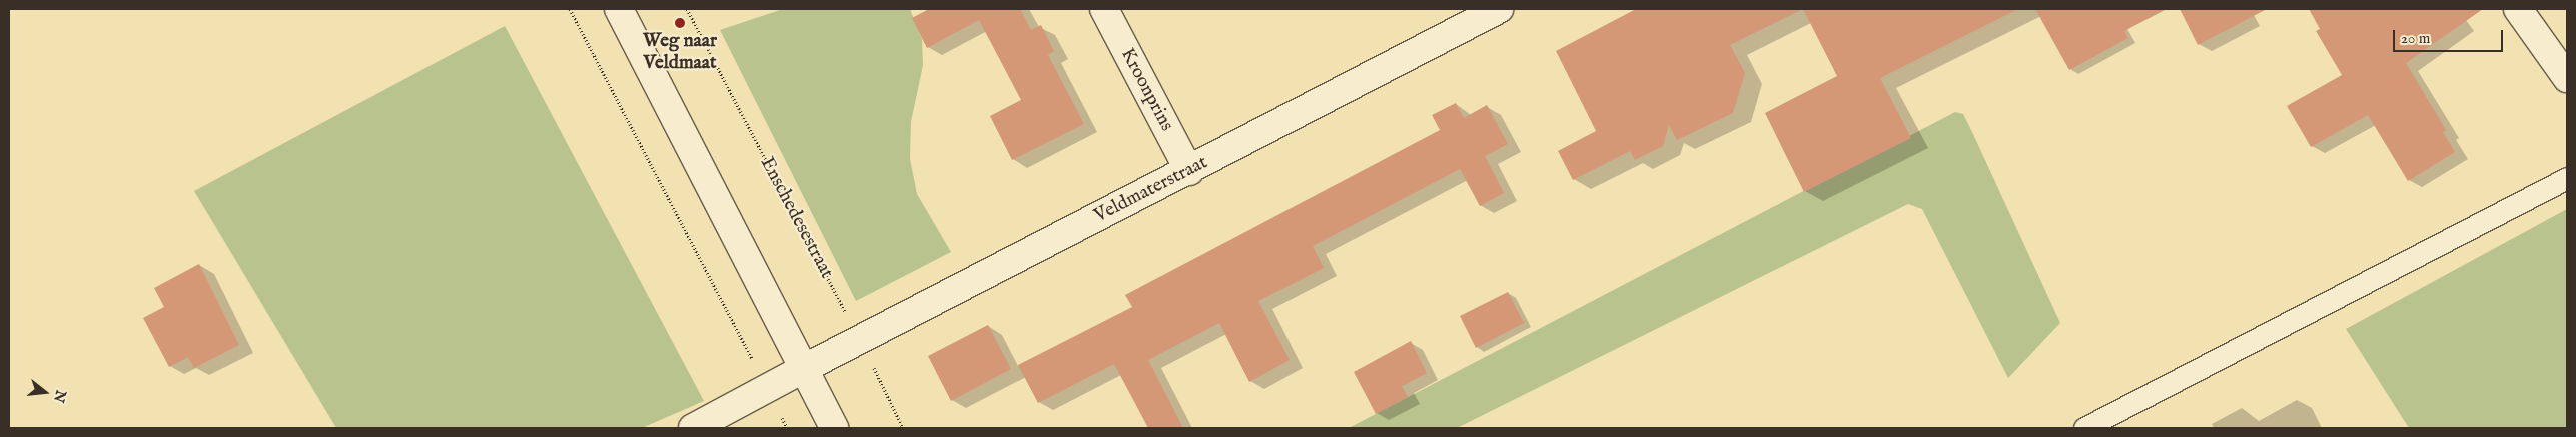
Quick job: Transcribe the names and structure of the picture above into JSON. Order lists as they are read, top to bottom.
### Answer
{
  "streets": {
    "street": ["Kroonprins", "Veldmaterstraat"],
    "path": ["Enschedesestraat"]
  },
  "crossings": [
    ["Kroonprins", "Veldmaterstraat"],
    ["Veldmaterstraat", "Enschedesestraat"]
  ],
  "places": ["Weg naar Veldmaat"],
  "scale_bar": "20 m",
  "north": "right"
}
